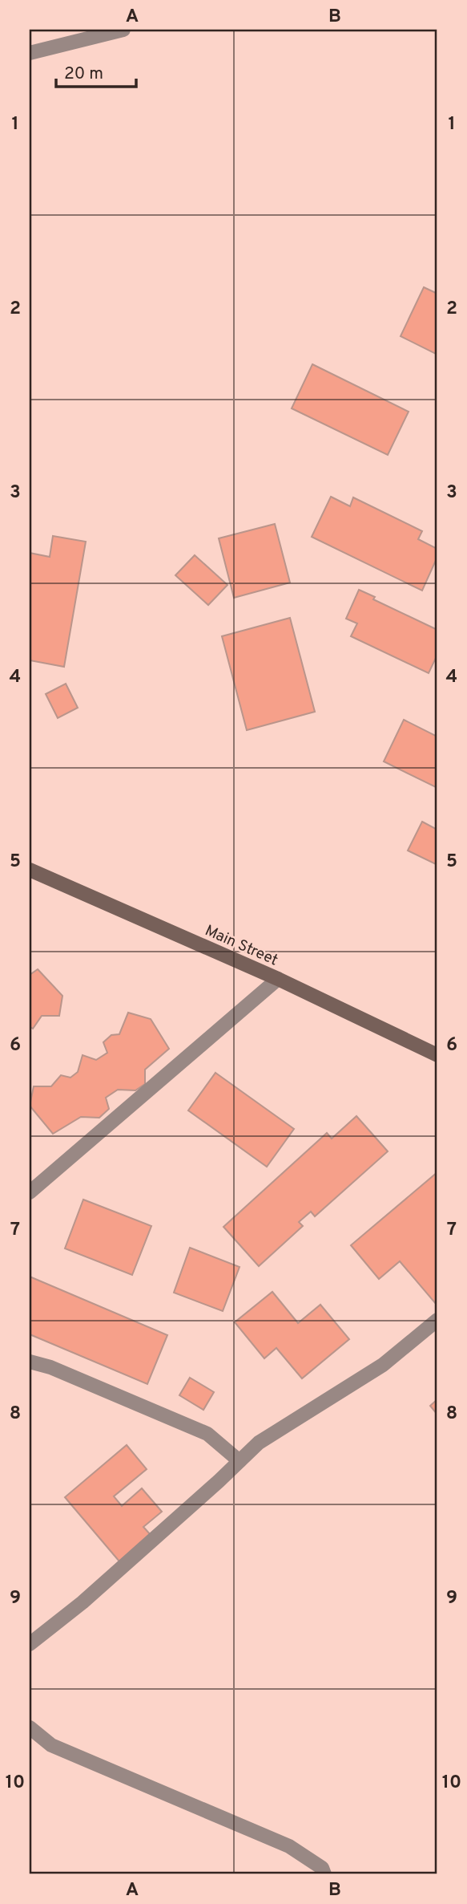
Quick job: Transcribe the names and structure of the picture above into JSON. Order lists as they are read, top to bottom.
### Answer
{
  "streets": {
    "main road": ["Main Street"]
  },
  "scale_bar": "20 m",
  "grid": {
    "columns": ["A", "B"],
    "rows": [
      "1",
      "2",
      "3",
      "4",
      "5",
      "6",
      "7",
      "8",
      "9",
      "10"
    ]
  }
}
